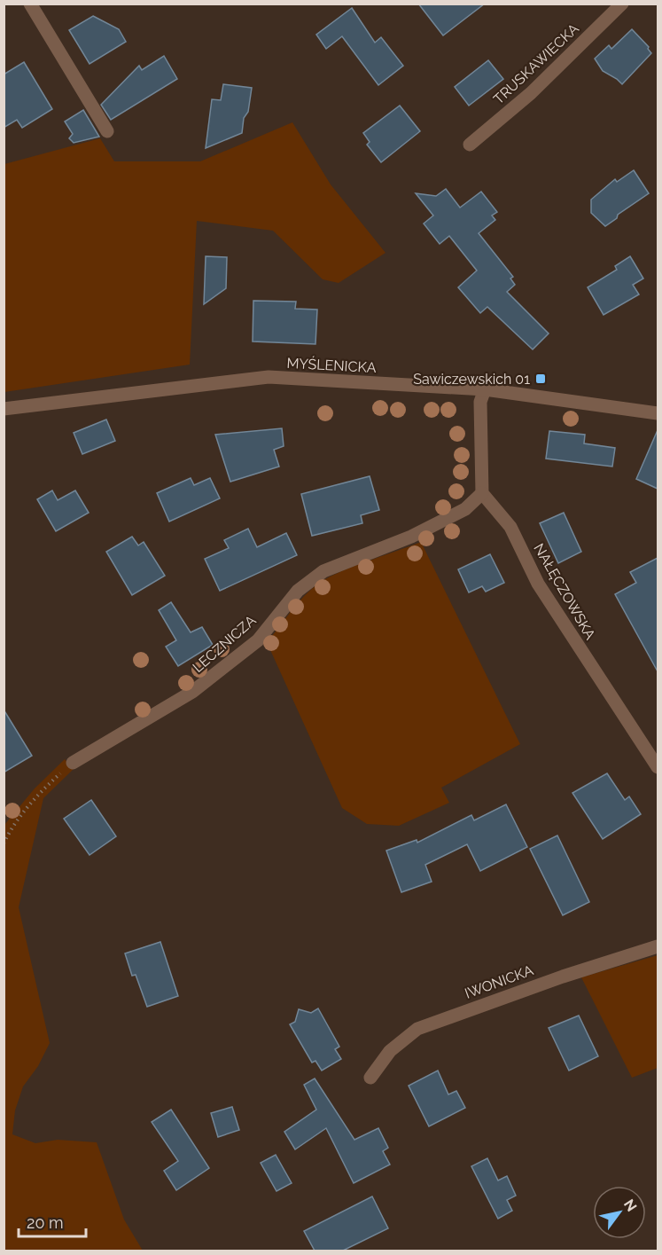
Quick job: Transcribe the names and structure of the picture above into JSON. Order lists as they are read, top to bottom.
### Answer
{
  "streets": {
    "street": [
      "TRUSKAWIECKA",
      "MYŚLENICKA",
      "NAŁĘCZOWSKA",
      "LECZNICZA",
      "IWONICKA"
    ]
  },
  "crossings": [
    ["NAŁĘCZOWSKA", "LECZNICZA"]
  ],
  "places": {
    "transit": ["Sawiczewskich 01"]
  },
  "scale_bar": "20 m",
  "north": "top right"
}
